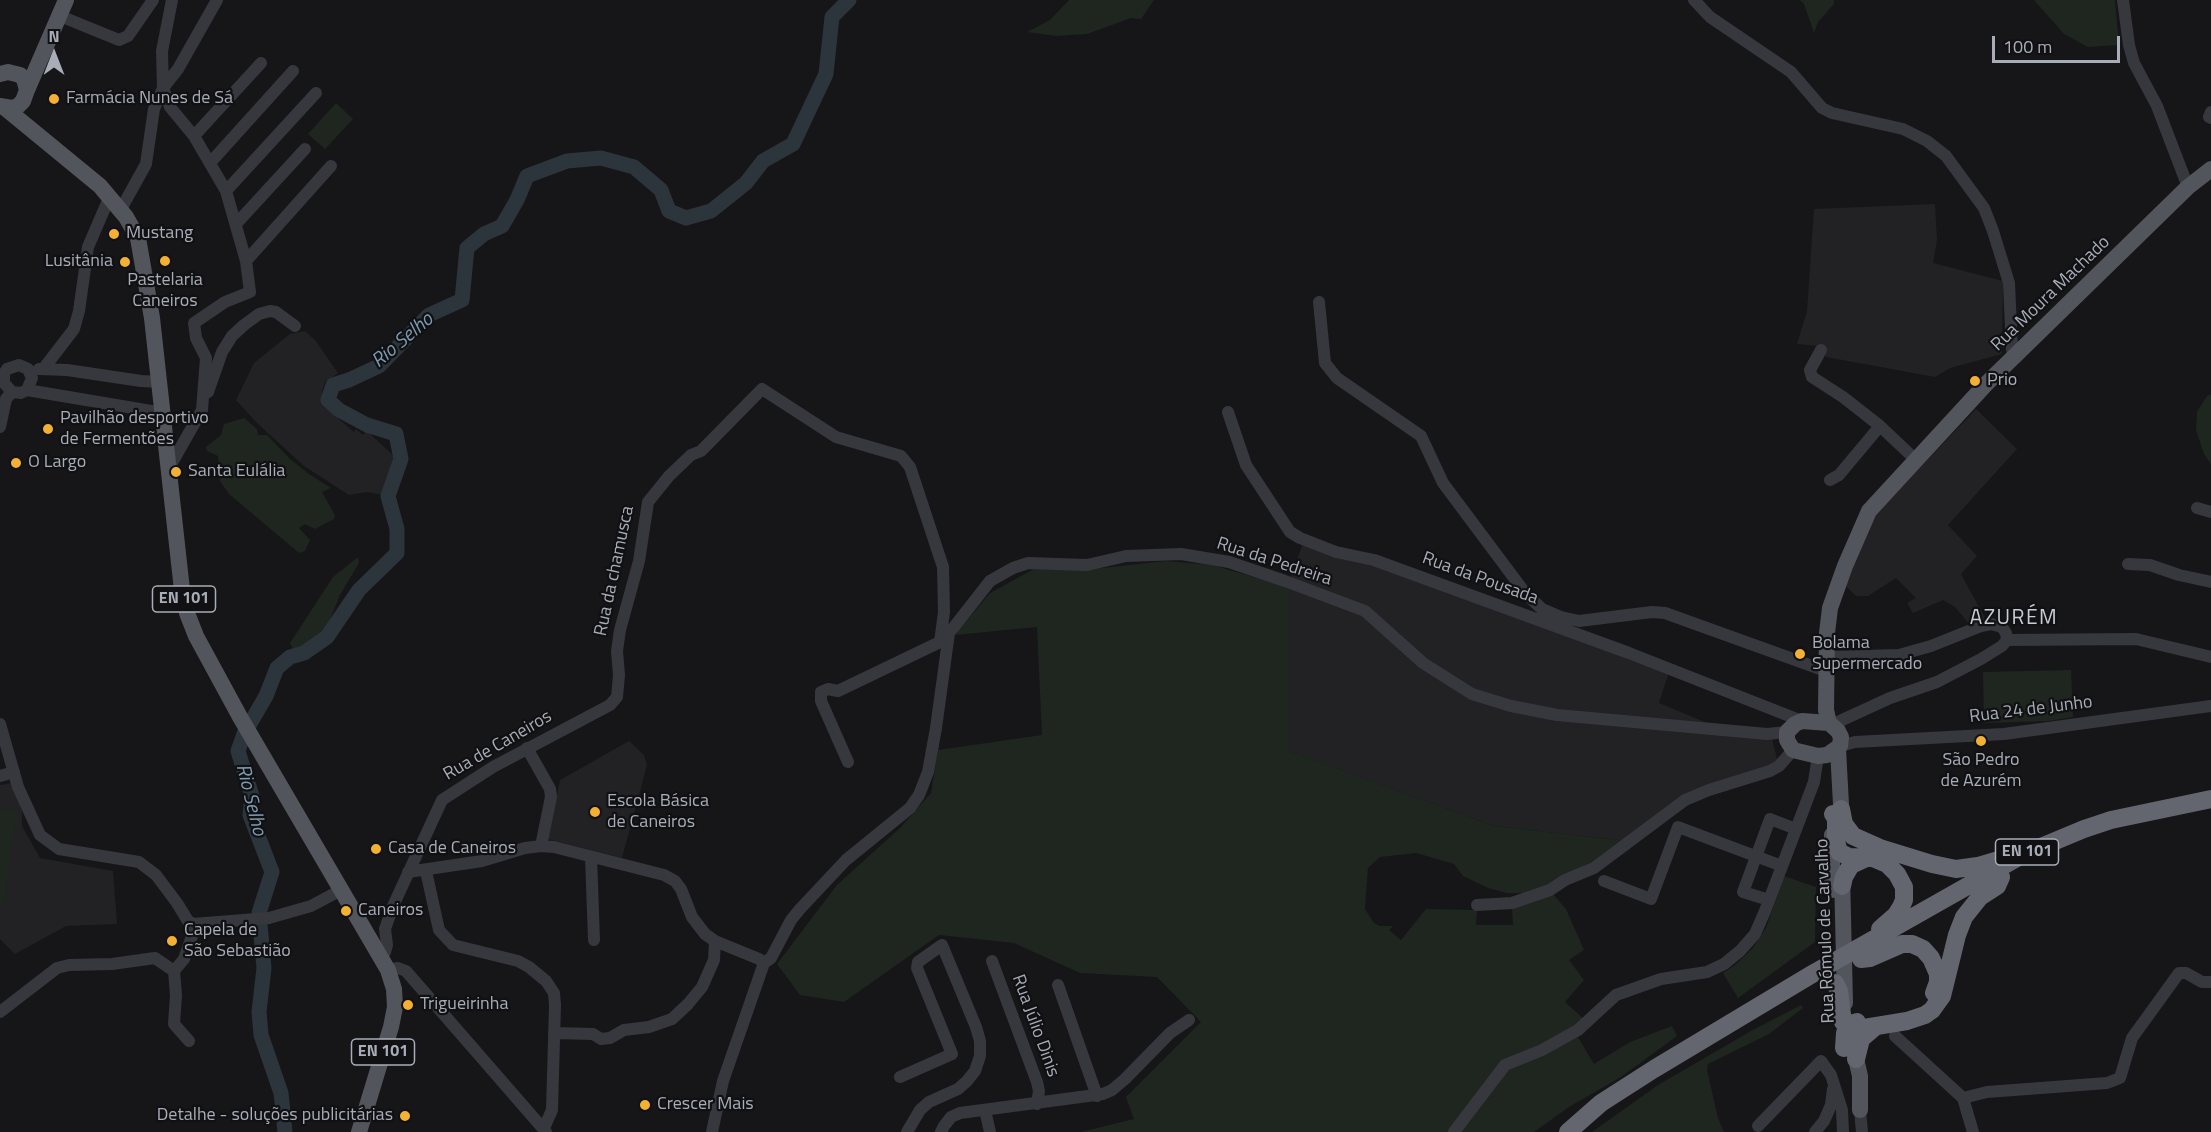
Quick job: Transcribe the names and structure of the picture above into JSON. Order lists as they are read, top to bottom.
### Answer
{
  "streets": {
    "highway": ["EN 101"],
    "main road": ["Rua Moura Machado", "Rua Rómulo de Carvalho"],
    "street": [
      "Rua da Pedreira",
      "Rua da chamusca",
      "Rua da Pousada",
      "Rua 24 de Junho",
      "Rua de Caneiros",
      "Rua Júlio Dinis"
    ]
  },
  "crossings": [
    ["Rua Moura Machado", "Rua 24 de Junho"],
    ["Rua da Pedreira", "Rua da chamusca"],
    ["Rua da Pedreira", "Rua da Pousada"],
    ["Rua da chamusca", "Rua de Caneiros"],
    ["EN 101", "Rua de Caneiros"]
  ],
  "districts": ["AZURÉM"],
  "water": ["Rio Selho"],
  "places": [
    "Farmácia Nunes de Sá",
    "Mustang",
    "Pastelaria Caneiros",
    "Lusitânia",
    "Prio",
    "Pavilhão desportivo de Fermentões",
    "O Largo",
    "Santa Eulália",
    "Bolama Supermercado",
    "São Pedro de Azurém",
    "Escola Básica de Caneiros",
    "Casa de Caneiros",
    "Caneiros",
    "Capela de São Sebastião",
    "Trigueirinha",
    "Crescer Mais",
    "Detalhe - soluções publicitárias"
  ],
  "scale_bar": "100 m",
  "north": "top"
}
